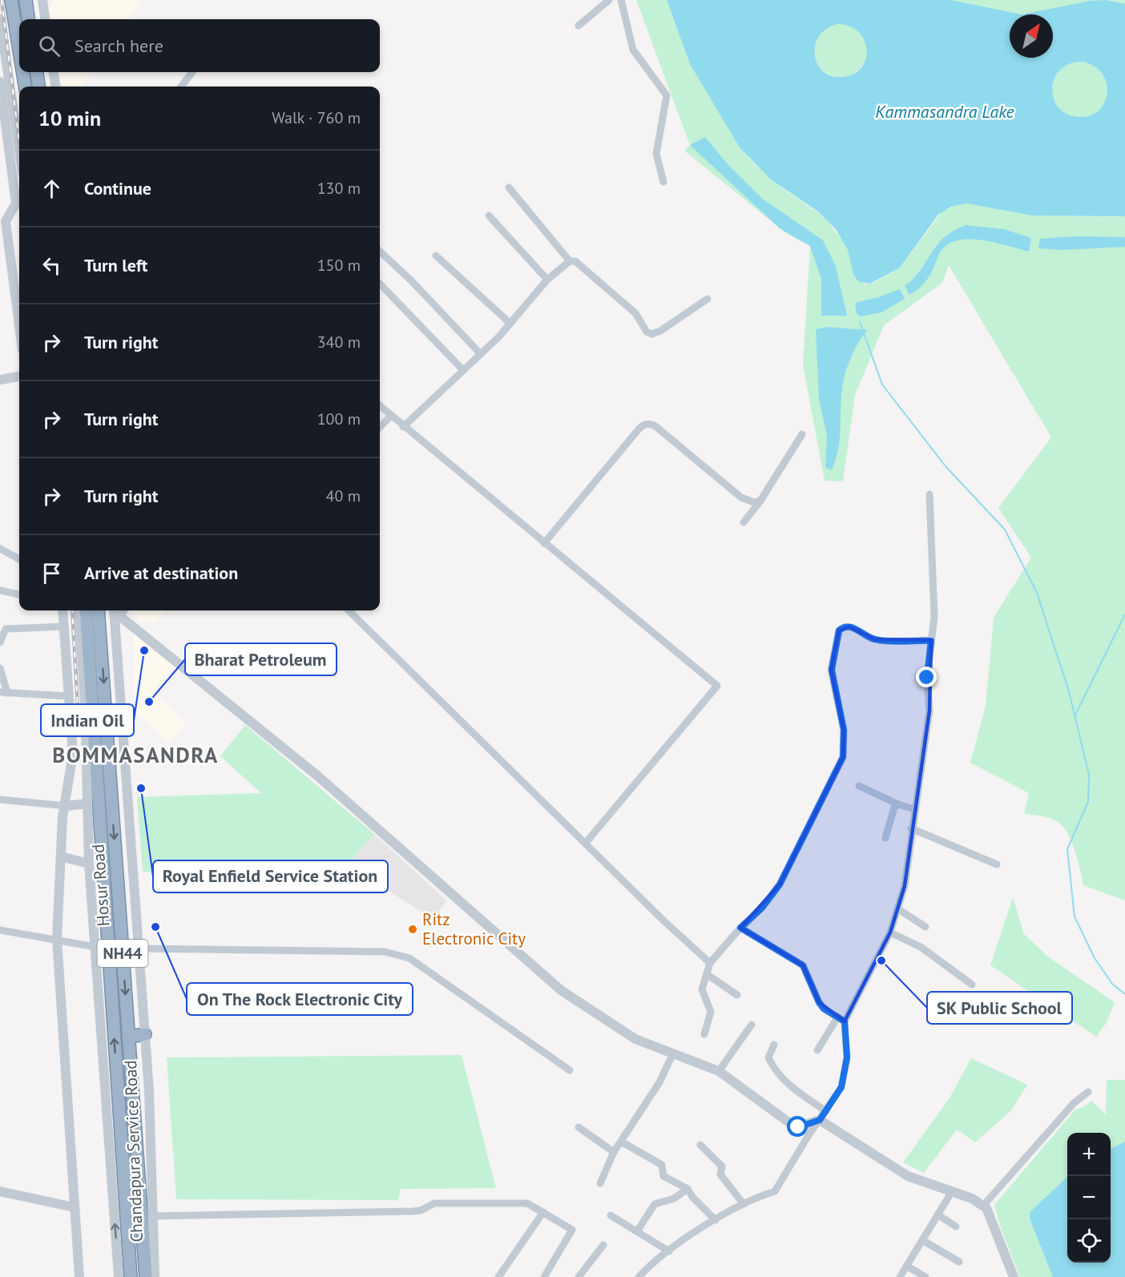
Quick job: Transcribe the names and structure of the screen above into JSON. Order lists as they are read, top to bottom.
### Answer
{
  "streets": {
    "highway": ["Hosur Road", "NH44"],
    "street": ["Chandapura Service Road"]
  },
  "districts": ["BOMMASANDRA"],
  "water": ["Kammasandra Lake"],
  "places": [
    "Indian Oil",
    "Bharat Petroleum",
    "Royal Enfield Service Station",
    "On The Rock Electronic City",
    "Ritz Electronic City",
    "SK Public School"
  ],
  "north": "top right",
  "page": {
    "search": "Search here",
    "heading": ["10 min", "Walk · 760 m"],
    "list": [
      ["Continue", "130 m"],
      ["Turn left", "150 m"],
      ["Turn right", "340 m"],
      ["Turn right", "100 m"],
      ["Turn right", "40 m"],
      "Arrive at destination"
    ],
    "map_buttons": ["+", "−"]
  }
}
